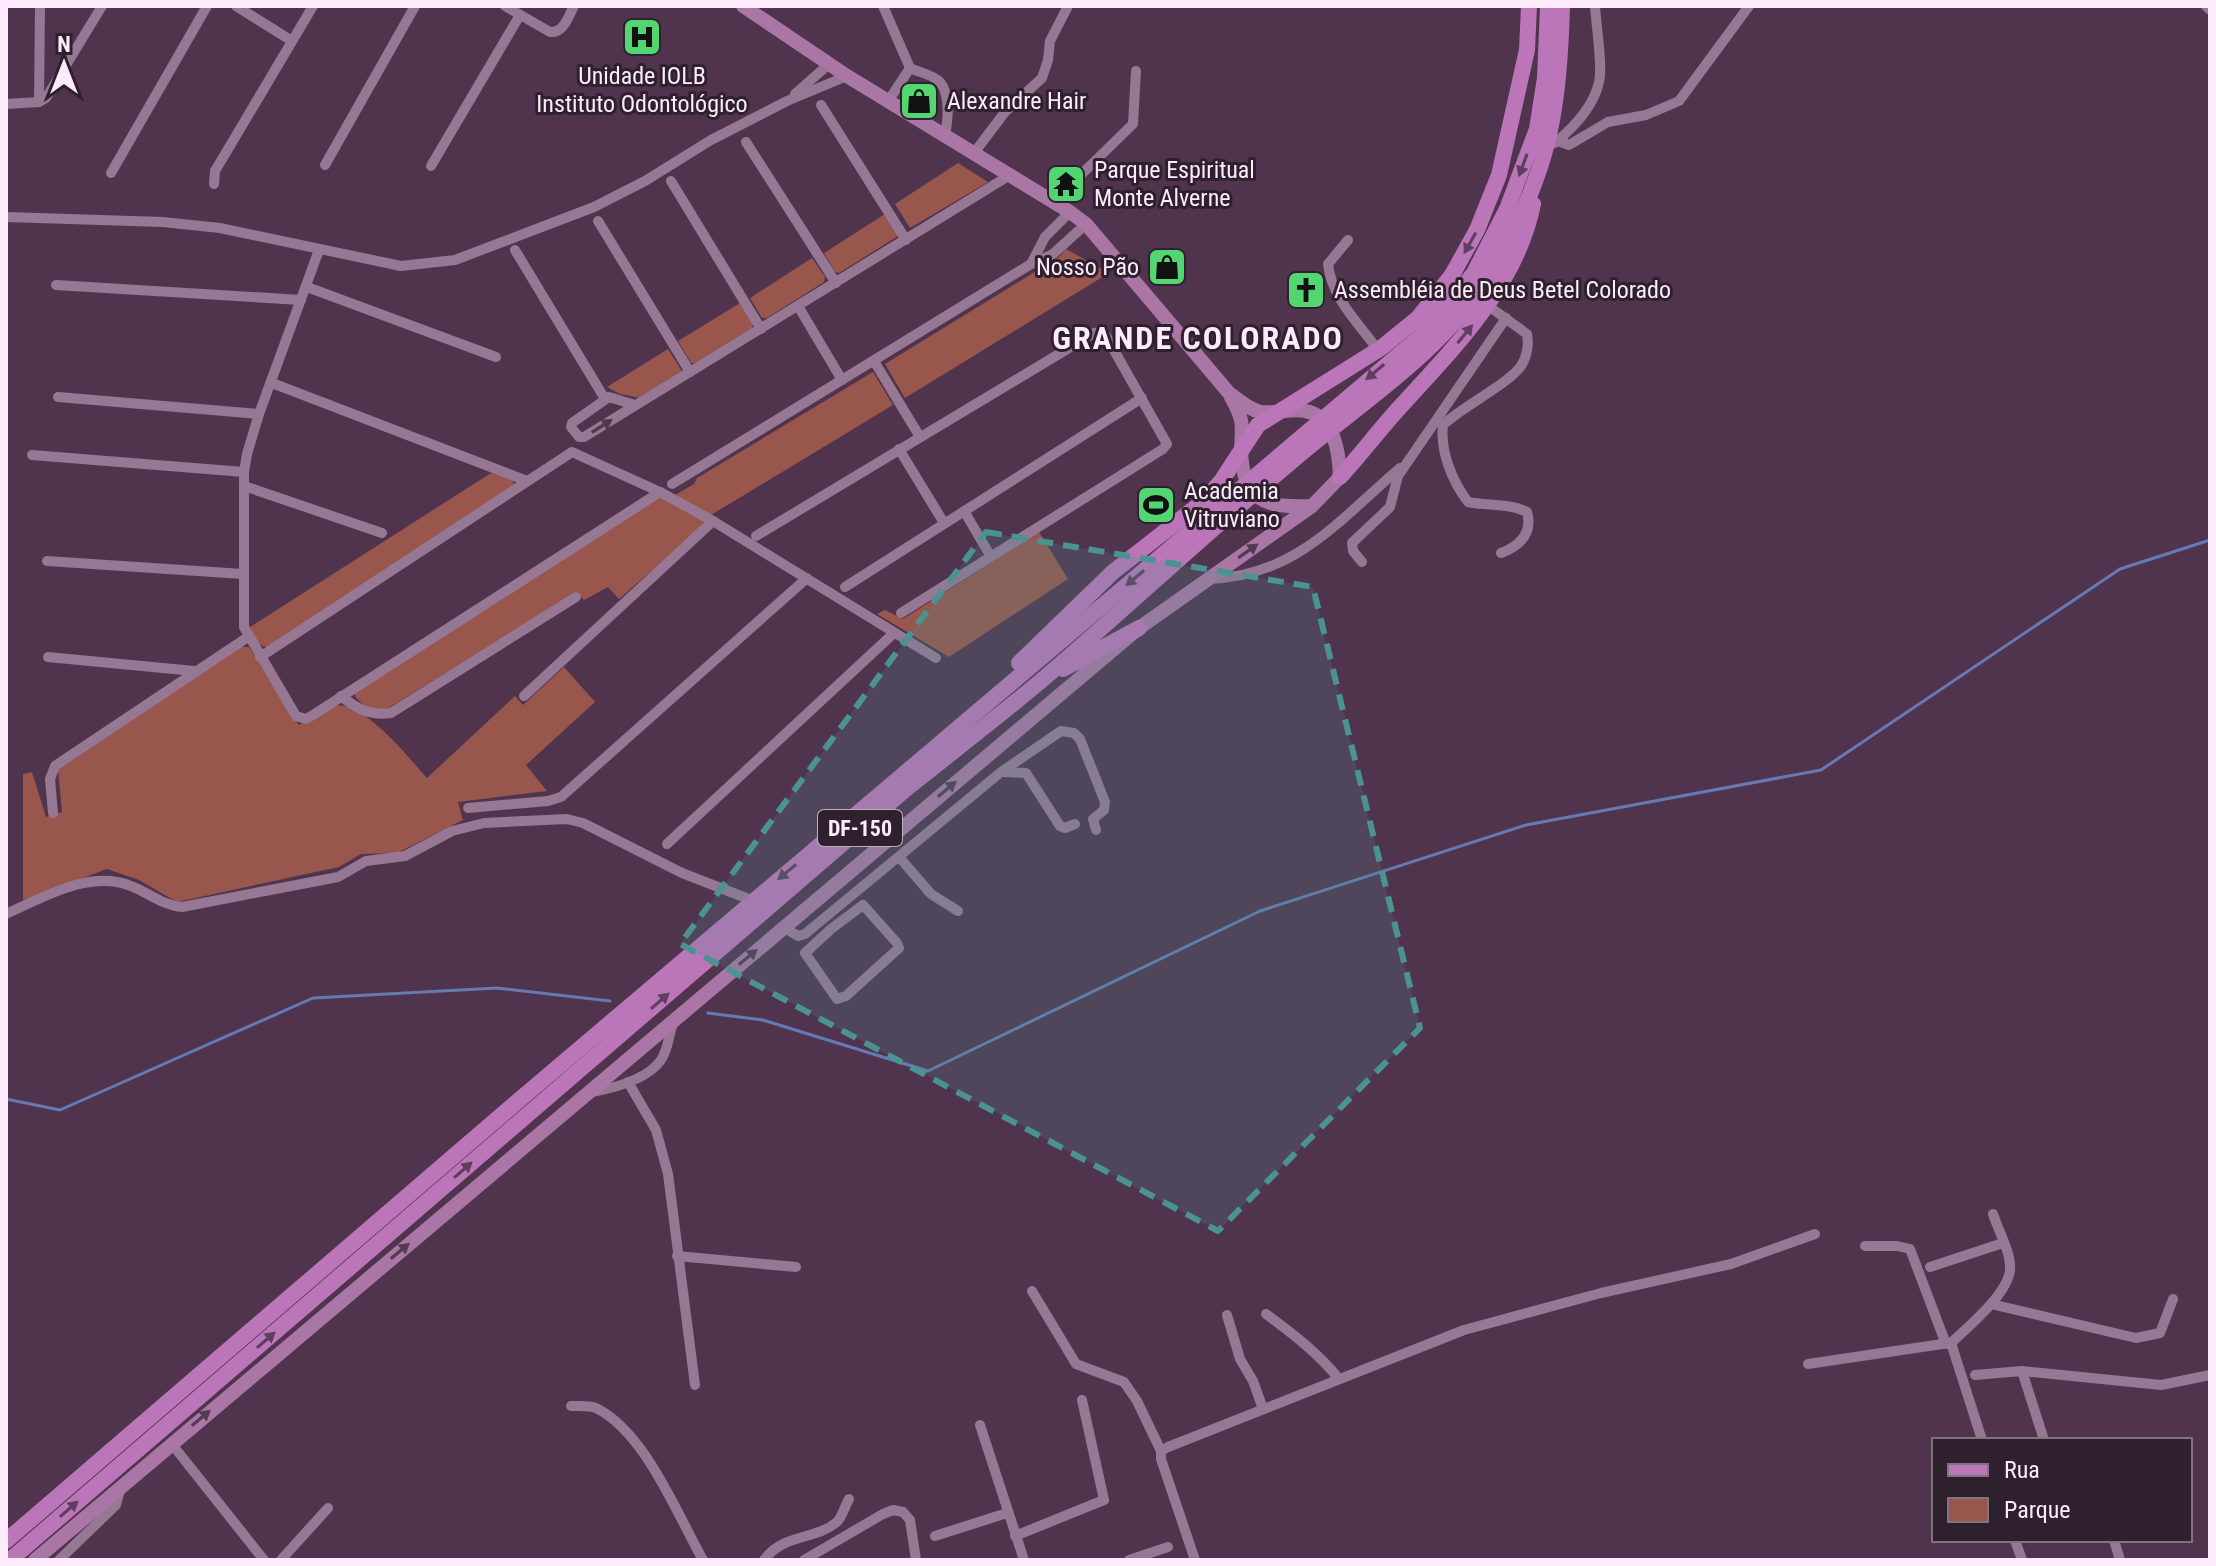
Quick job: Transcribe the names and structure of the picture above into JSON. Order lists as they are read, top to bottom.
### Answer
{
  "streets": {
    "main road": ["DF-150"]
  },
  "districts": ["GRANDE COLORADO"],
  "places": {
    "hospital": ["Unidade IOLB Instituto Odontológico"],
    "shop": ["Alexandre Hair", "Nosso Pão"],
    "temple": ["Parque Espiritual Monte Alverne"],
    "church": ["Assembléia de Deus Betel Colorado"],
    "sports": ["Academia Vitruviano"]
  },
  "legend": ["Rua", "Parque"],
  "north": "top"
}
